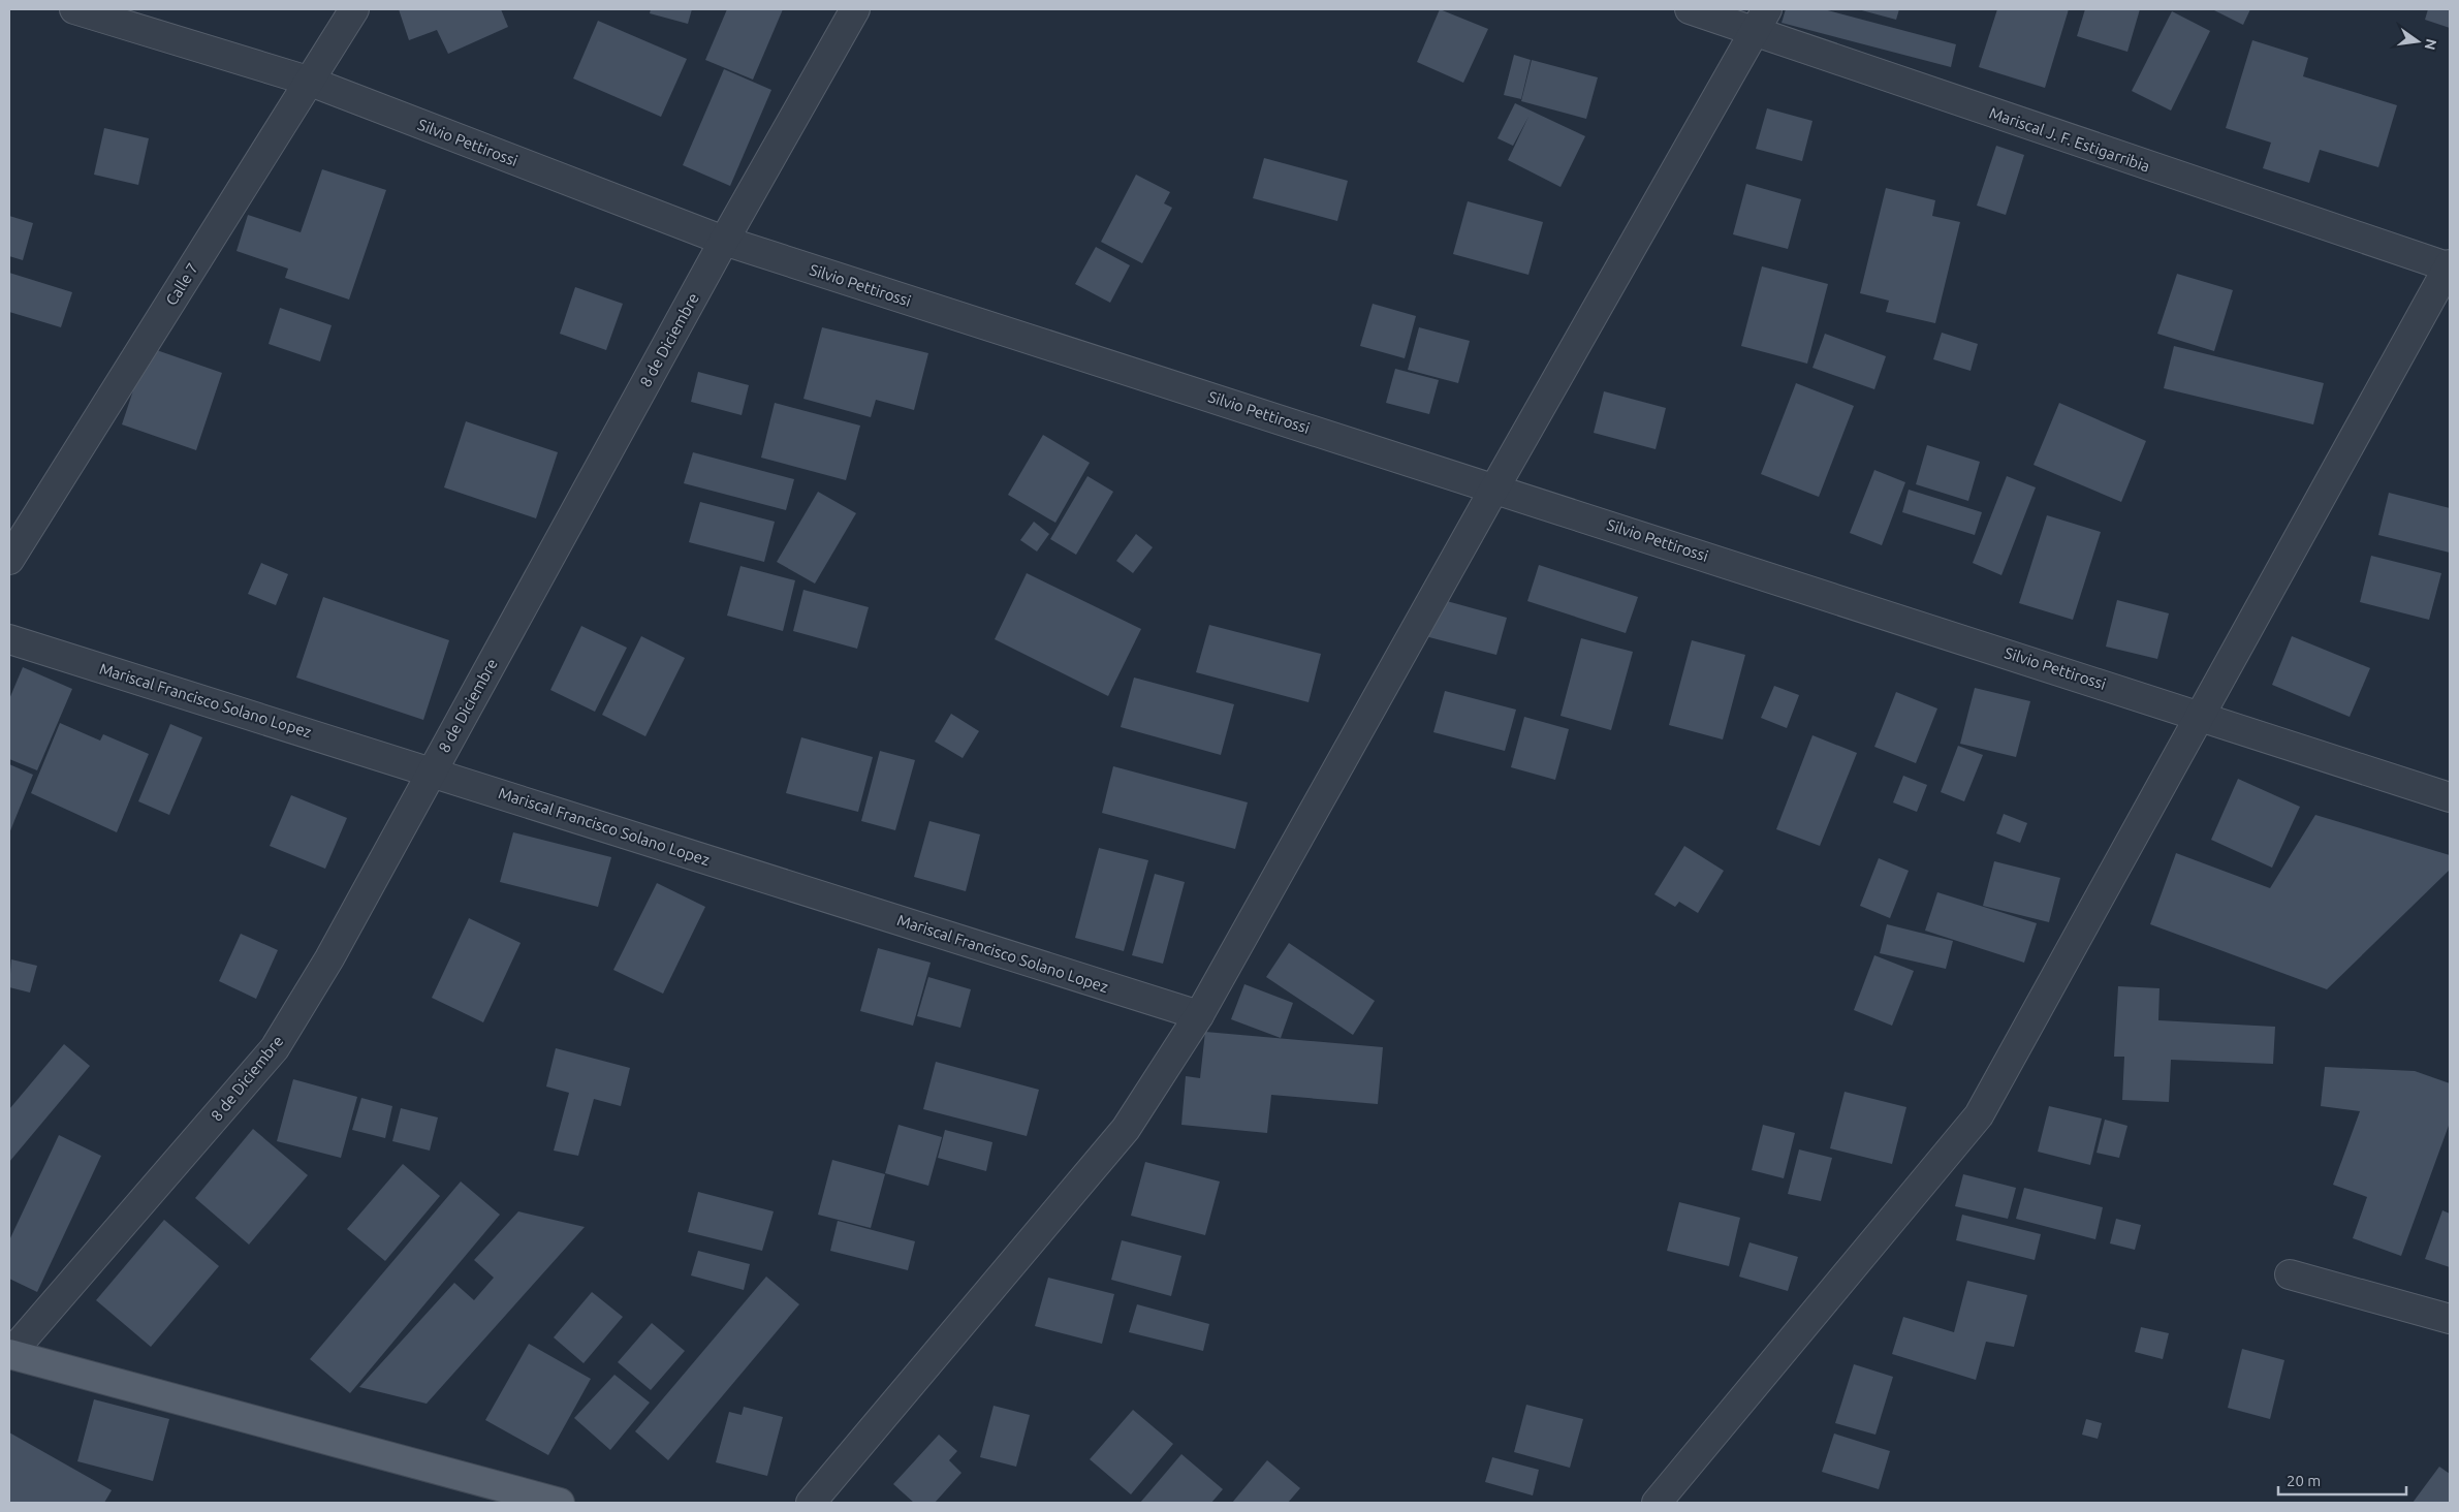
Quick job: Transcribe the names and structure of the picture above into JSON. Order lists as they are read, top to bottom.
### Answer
{
  "streets": {
    "street": [
      "Mariscal J. F. Estigarribia",
      "Silvio Pettirossi",
      "Calle 7",
      "8 de Diciembre",
      "Mariscal Francisco Solano Lopez"
    ]
  },
  "crossings": [
    ["Silvio Pettirossi", "Calle 7"],
    ["Silvio Pettirossi", "8 de Diciembre"],
    ["8 de Diciembre", "Mariscal Francisco Solano Lopez"]
  ],
  "scale_bar": "20 m",
  "north": "right"
}
